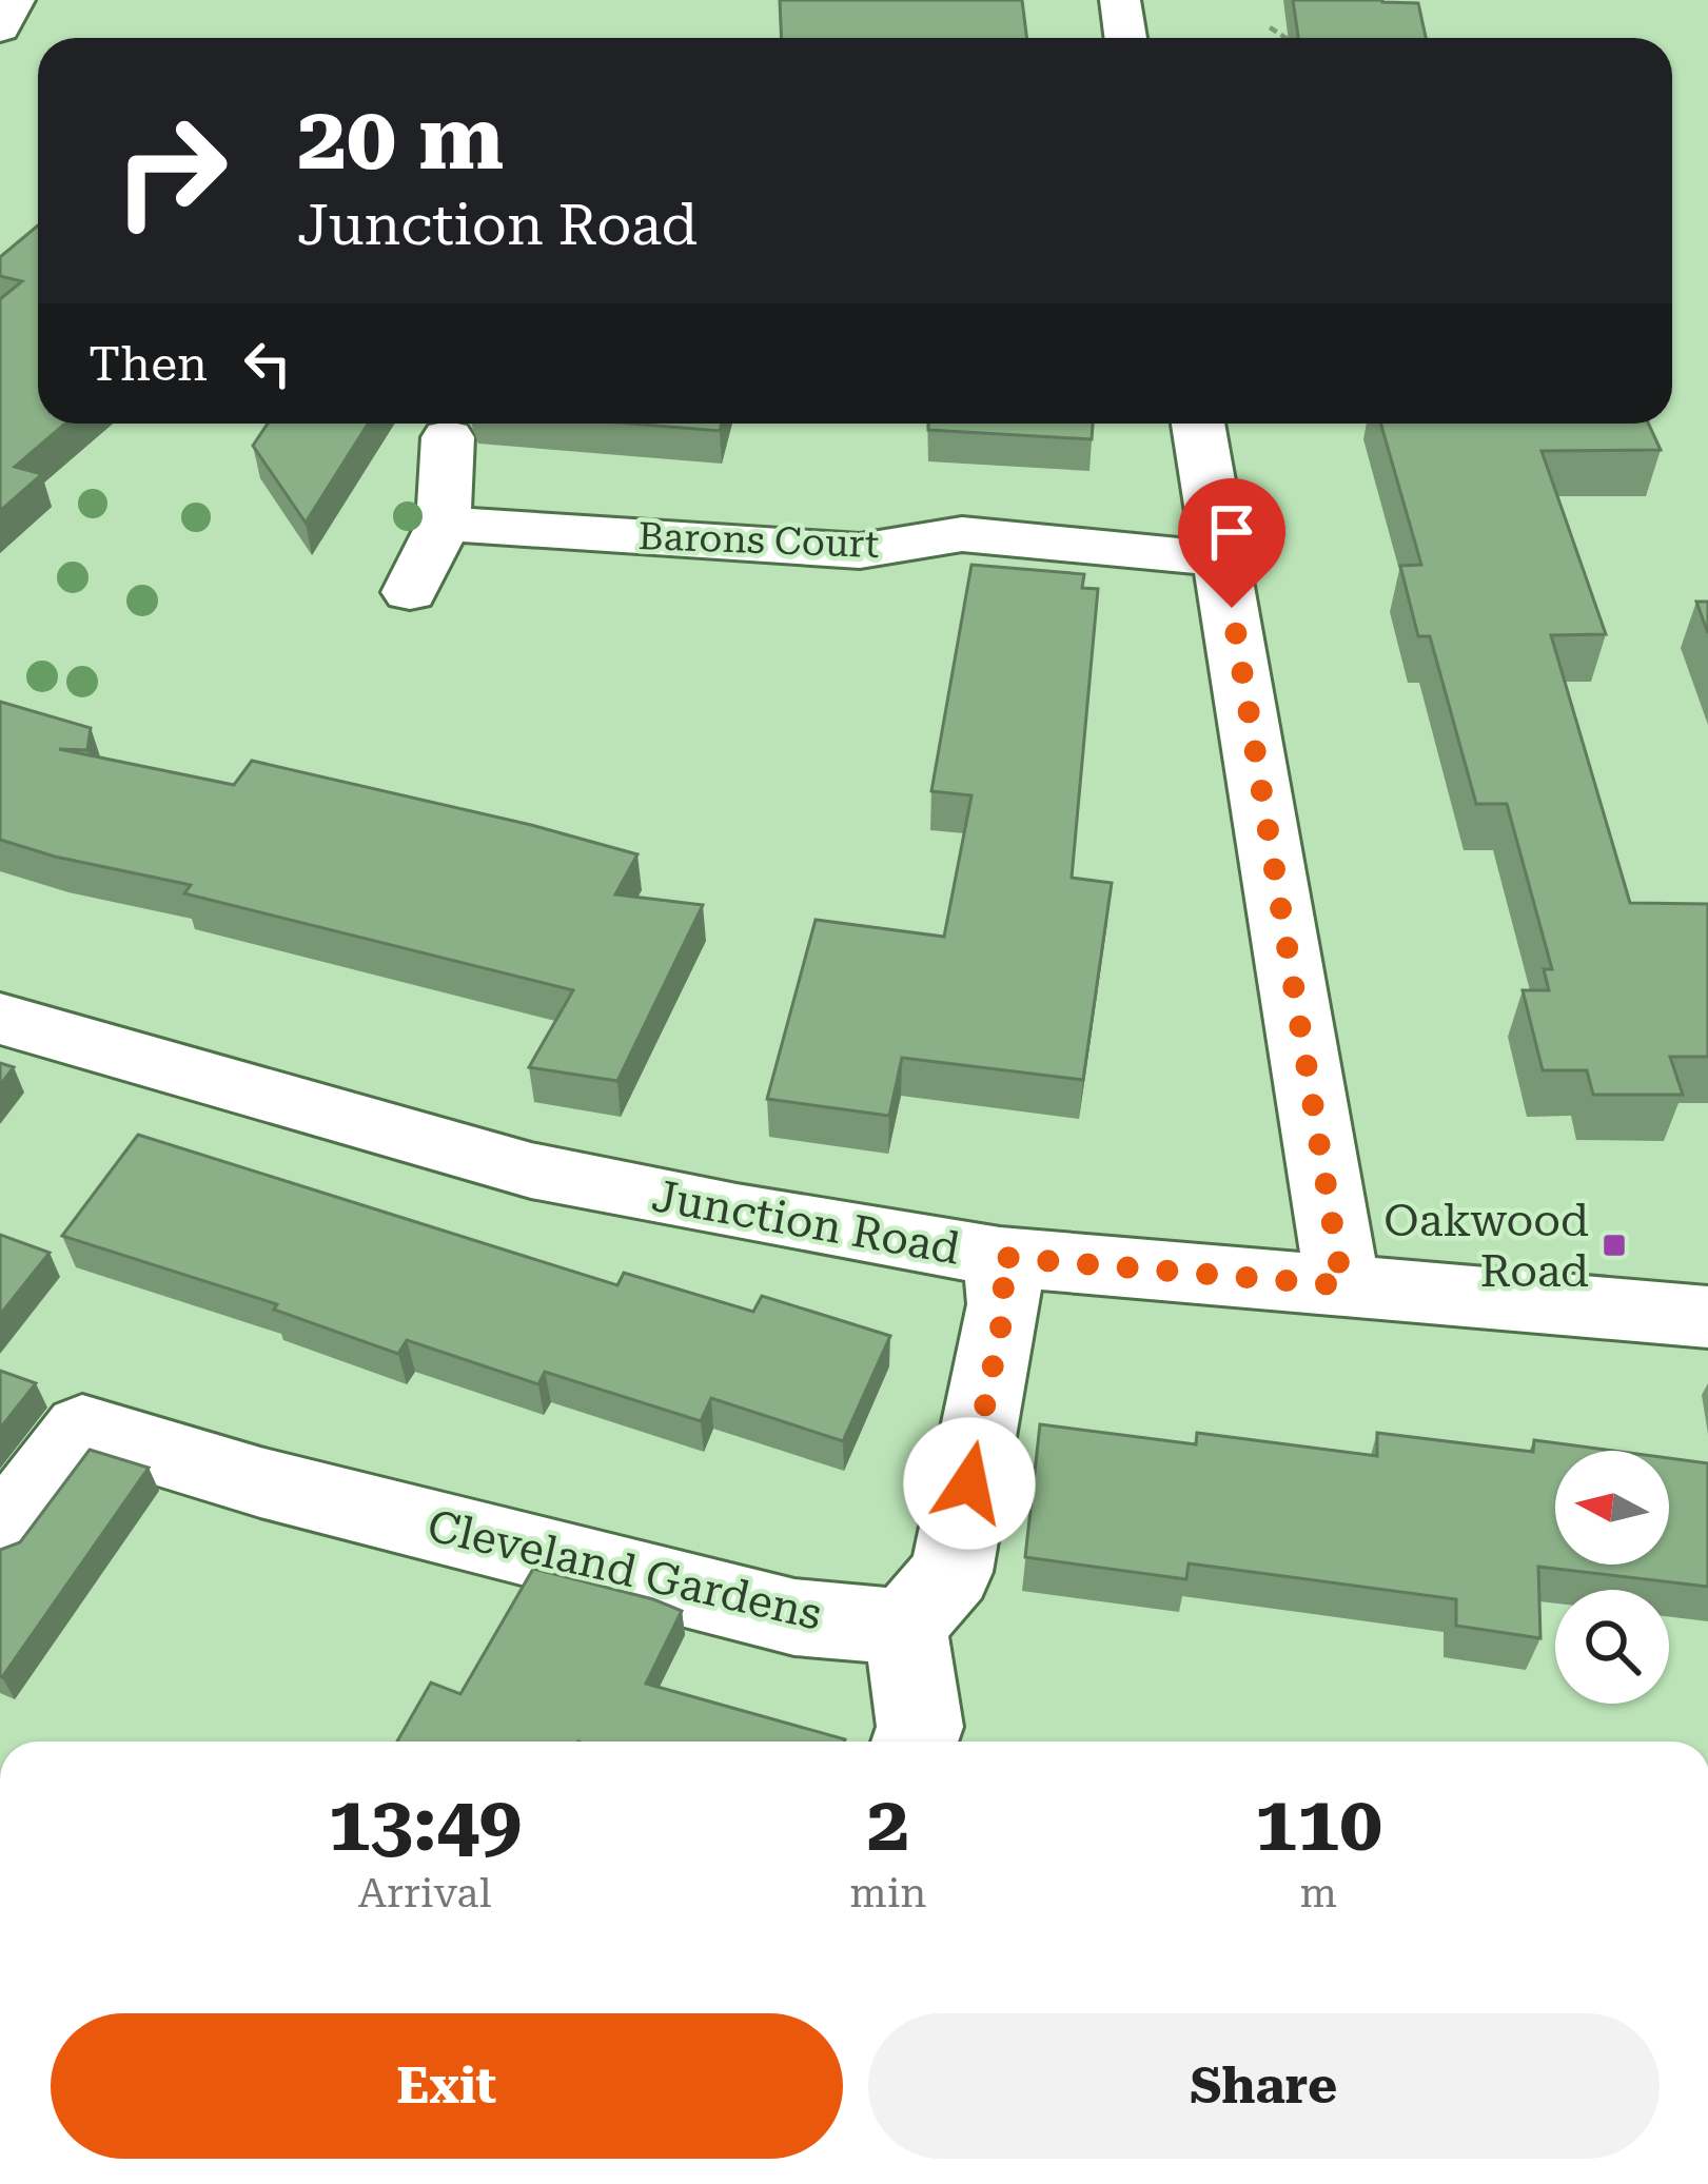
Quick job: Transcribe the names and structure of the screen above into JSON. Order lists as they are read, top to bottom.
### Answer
{
  "streets": {
    "street": ["Barons Court", "Junction Road", "Cleveland Gardens"]
  },
  "places": {
    "transit": ["Oakwood Road"]
  },
  "north": "left",
  "page": {
    "turn": ["20 m", "Junction Road"],
    "then": "Then",
    "eta": [
      "13:49",
      "Arrival",
      "2",
      "min",
      "110",
      "m"
    ],
    "buttons": ["Exit", "Share"]
  }
}
